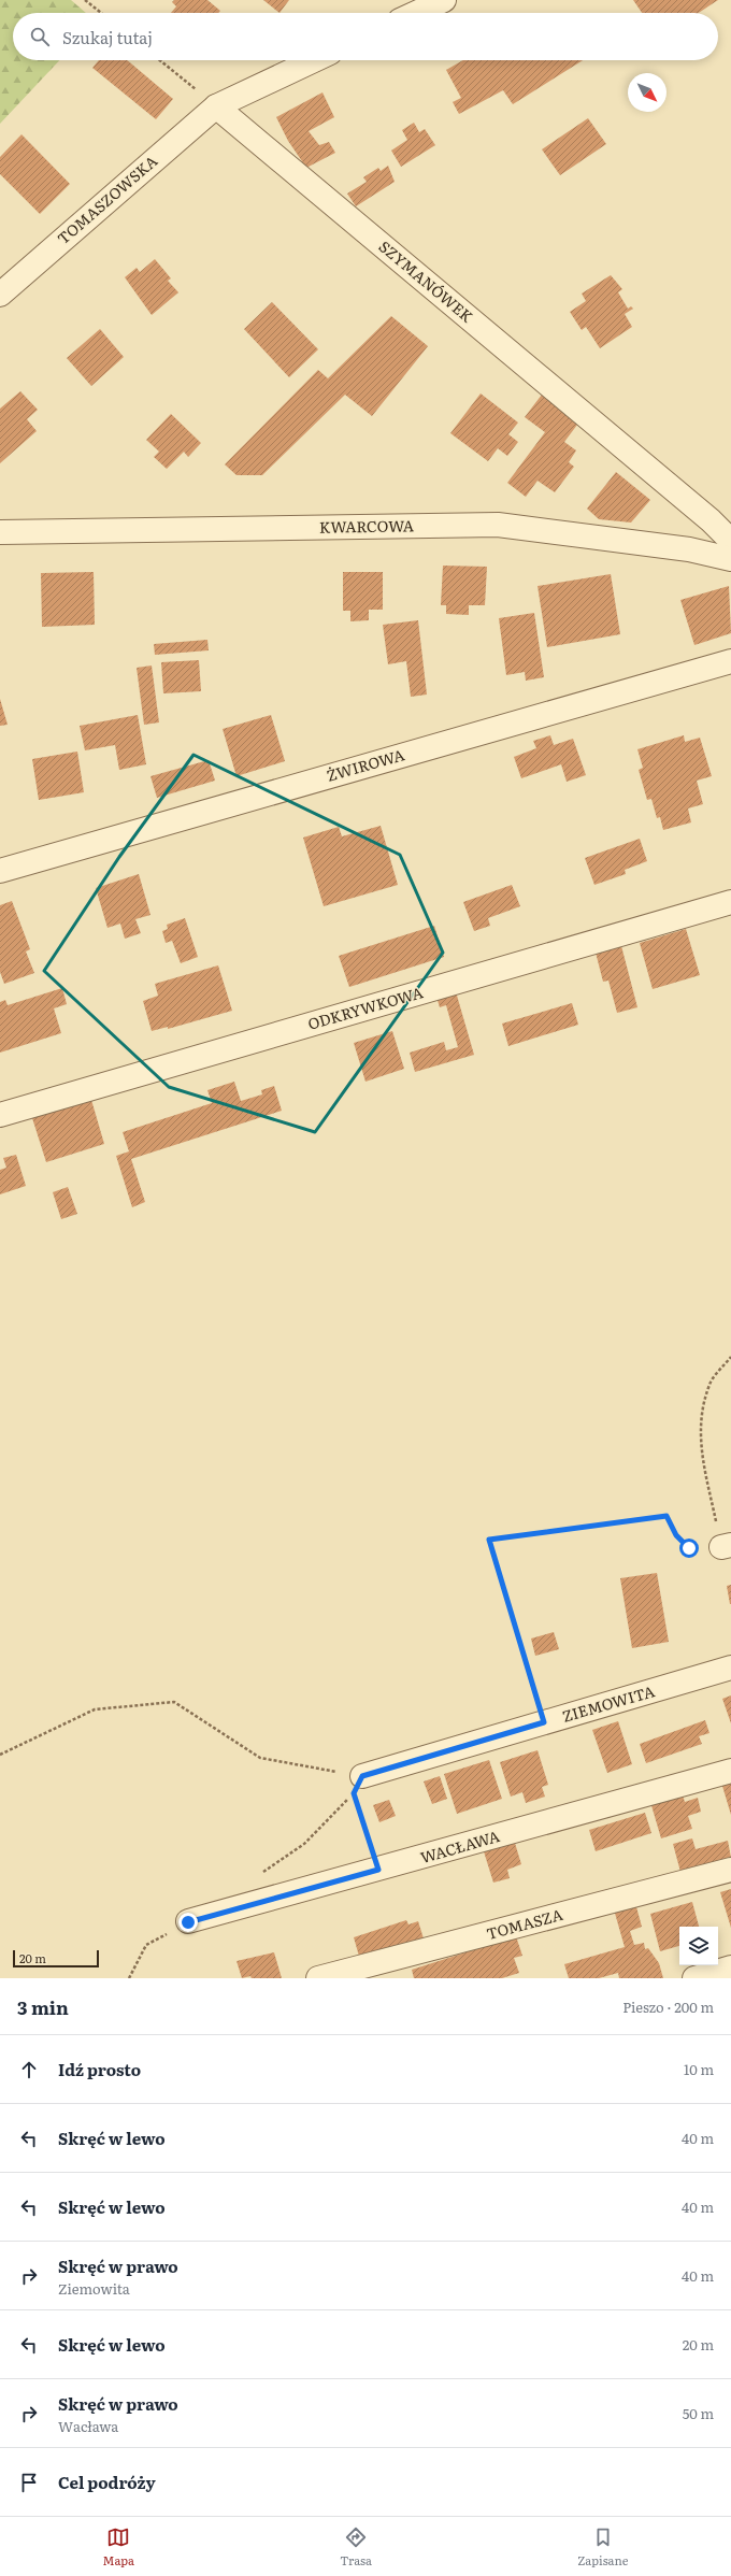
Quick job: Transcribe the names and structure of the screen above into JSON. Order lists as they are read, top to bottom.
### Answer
{
  "streets": {
    "street": [
      "TOMASZOWSKA",
      "SZYMANÓWEK",
      "KWARCOWA",
      "ŻWIROWA",
      "ODKRYWKOWA",
      "ZIEMOWITA",
      "WACŁAWA",
      "TOMASZA"
    ]
  },
  "crossings": [
    ["TOMASZOWSKA", "SZYMANÓWEK"]
  ],
  "scale_bar": "20 m",
  "north": "bottom right",
  "page": {
    "search": "Szukaj tutaj",
    "scale": "20 m",
    "heading": ["3 min", "Pieszo · 200 m"],
    "list": [
      ["Idź prosto", "10 m"],
      ["Skręć w lewo", "40 m"],
      ["Skręć w lewo", "40 m"],
      ["Skręć w prawo", "Ziemowita", "40 m"],
      ["Skręć w lewo", "20 m"],
      ["Skręć w prawo", "Wacława", "50 m"],
      "Cel podróży"
    ],
    "nav": ["Mapa", "Trasa", "Zapisane"]
  }
}
